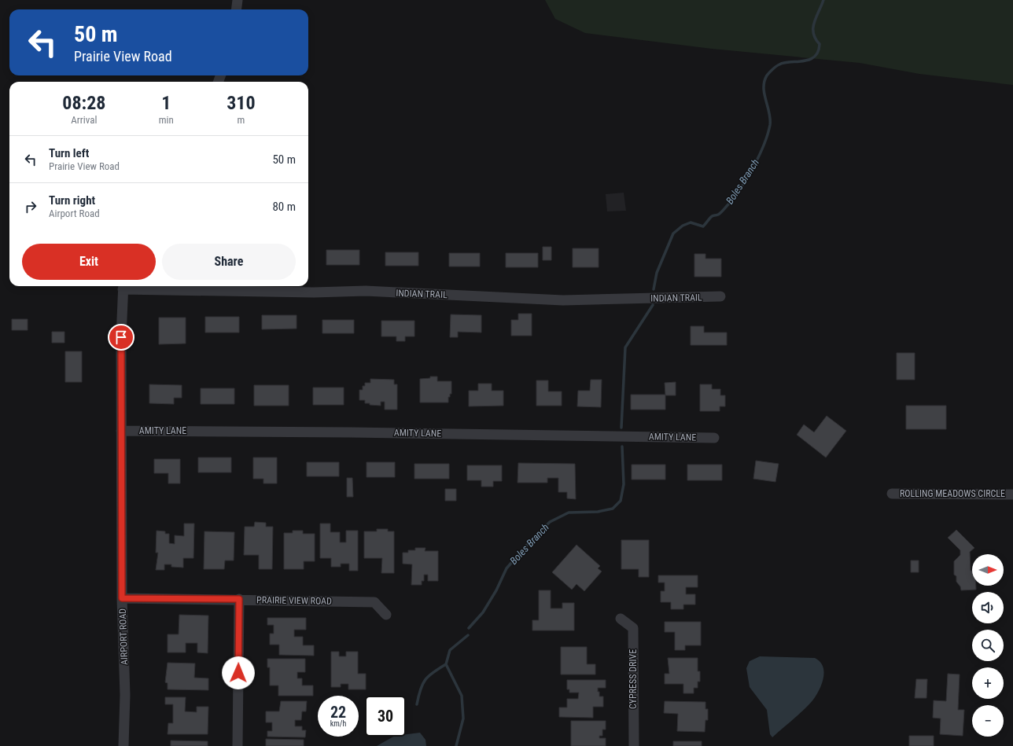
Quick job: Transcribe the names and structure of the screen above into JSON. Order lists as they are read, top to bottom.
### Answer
{
  "streets": {
    "street": [
      "INDIAN TRAIL",
      "AMITY LANE",
      "ROLLING MEADOWS CIRCLE",
      "PRAIRIE VIEW ROAD",
      "AIRPORT ROAD",
      "CYPRESS DRIVE"
    ]
  },
  "crossings": [
    ["INDIAN TRAIL", "AIRPORT ROAD"],
    ["AMITY LANE", "AIRPORT ROAD"],
    ["PRAIRIE VIEW ROAD", "AIRPORT ROAD"]
  ],
  "water": ["Boles Branch"],
  "north": "right",
  "page": {
    "turn": ["50 m", "Prairie View Road"],
    "eta": [
      "08:28",
      "Arrival",
      "1",
      "min",
      "310",
      "m"
    ],
    "list": [
      {
        "name": "Turn left",
        "note": "Prairie View Road",
        "value": "50 m"
      },
      {
        "name": "Turn right",
        "note": "Airport Road",
        "value": "80 m"
      }
    ],
    "buttons": ["Exit", "Share"],
    "map_buttons": ["+", "−"],
    "speed": "22 km/h",
    "limit": "30"
  }
}
